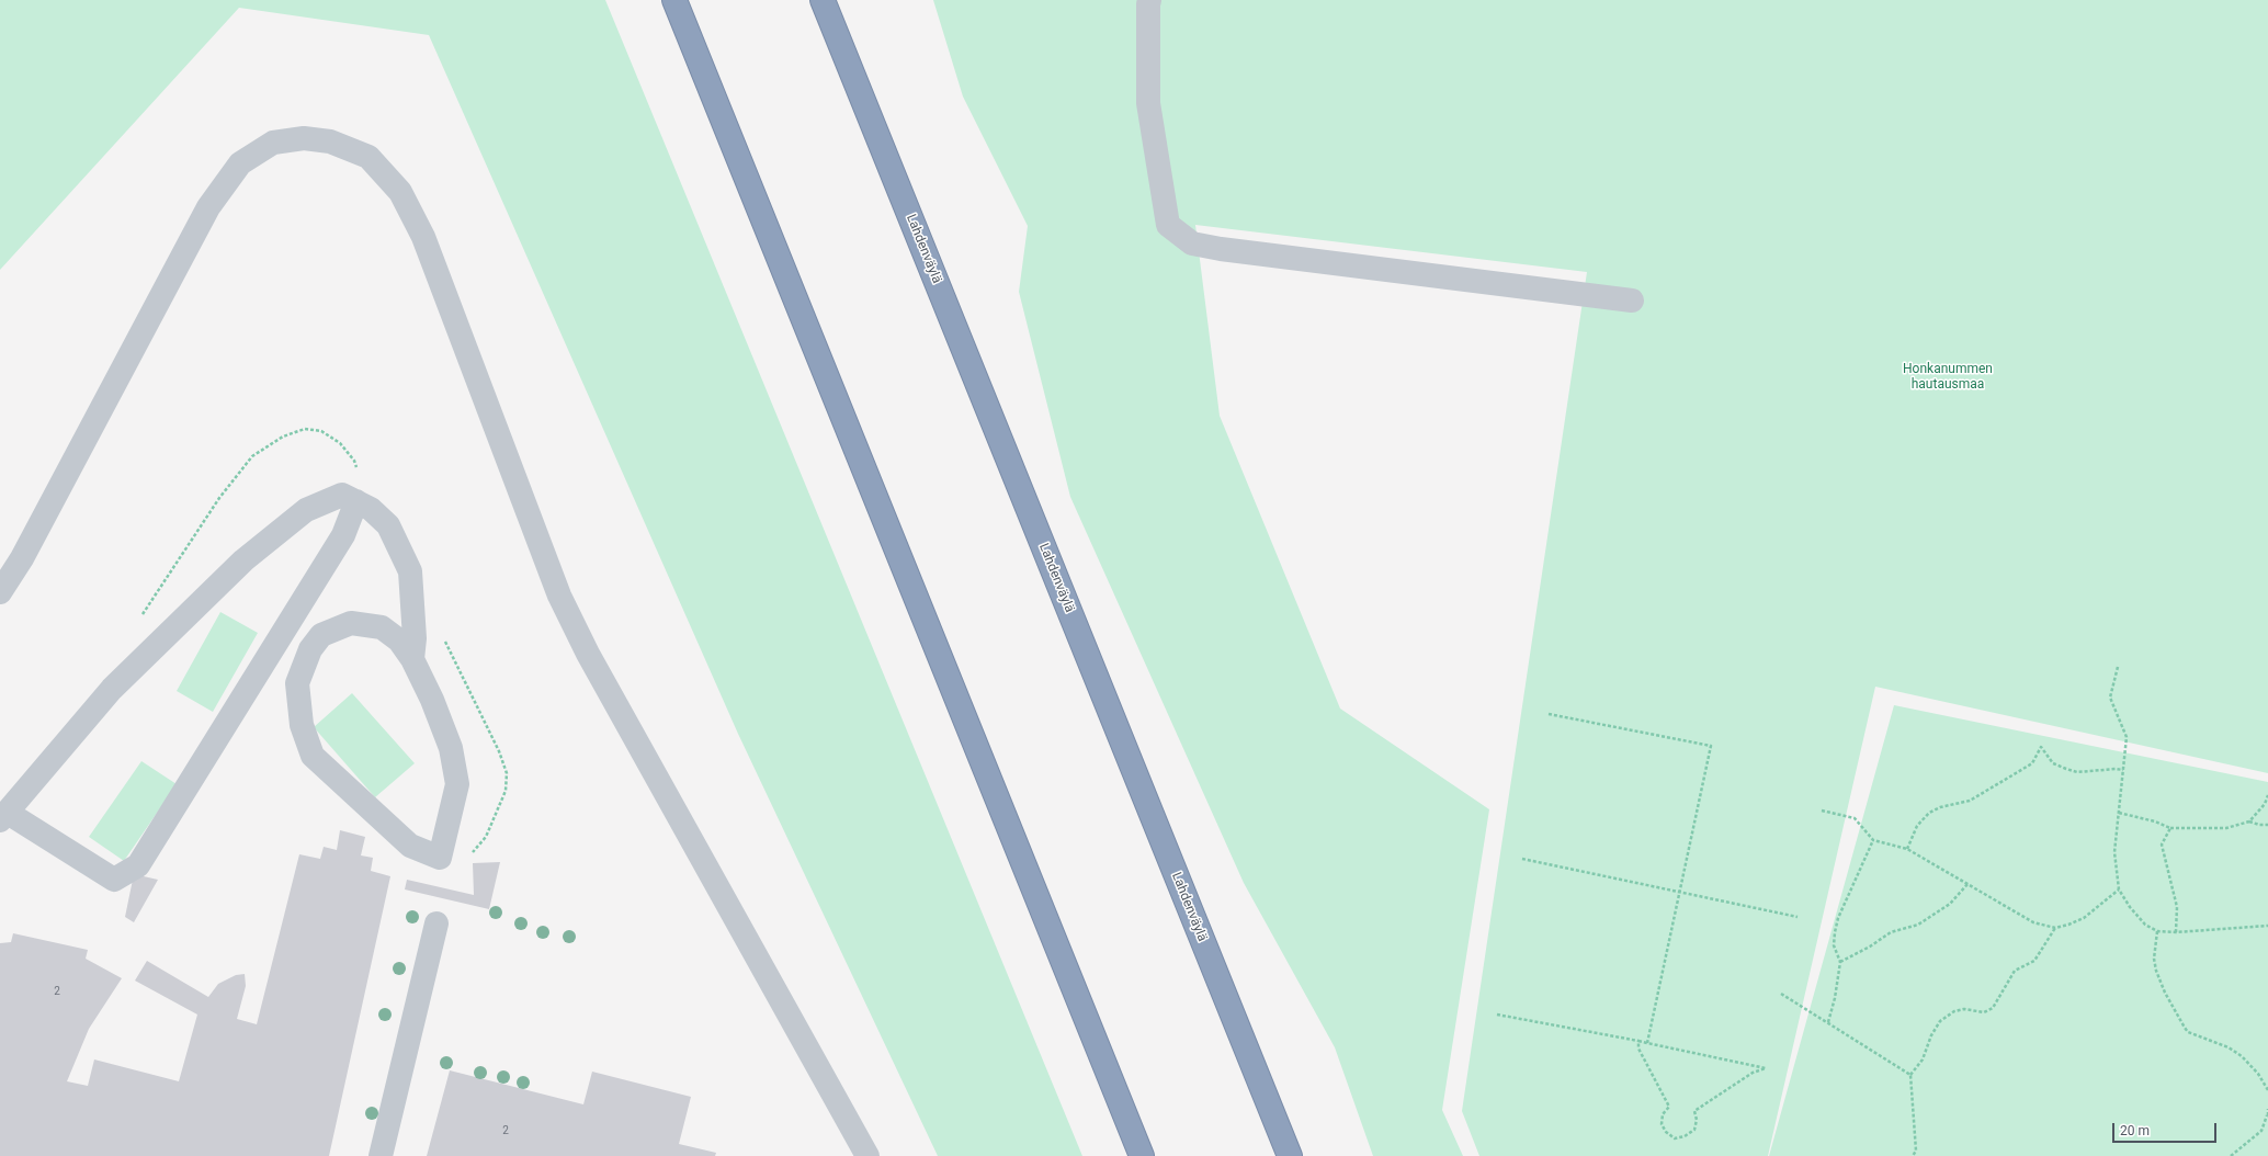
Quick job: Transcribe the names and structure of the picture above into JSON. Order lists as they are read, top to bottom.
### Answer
{
  "streets": {
    "highway": ["Lahdenväylä"]
  },
  "parks": ["Honkanummen hautausmaa"],
  "house_numbers": ["2", "2"],
  "scale_bar": "20 m"
}
